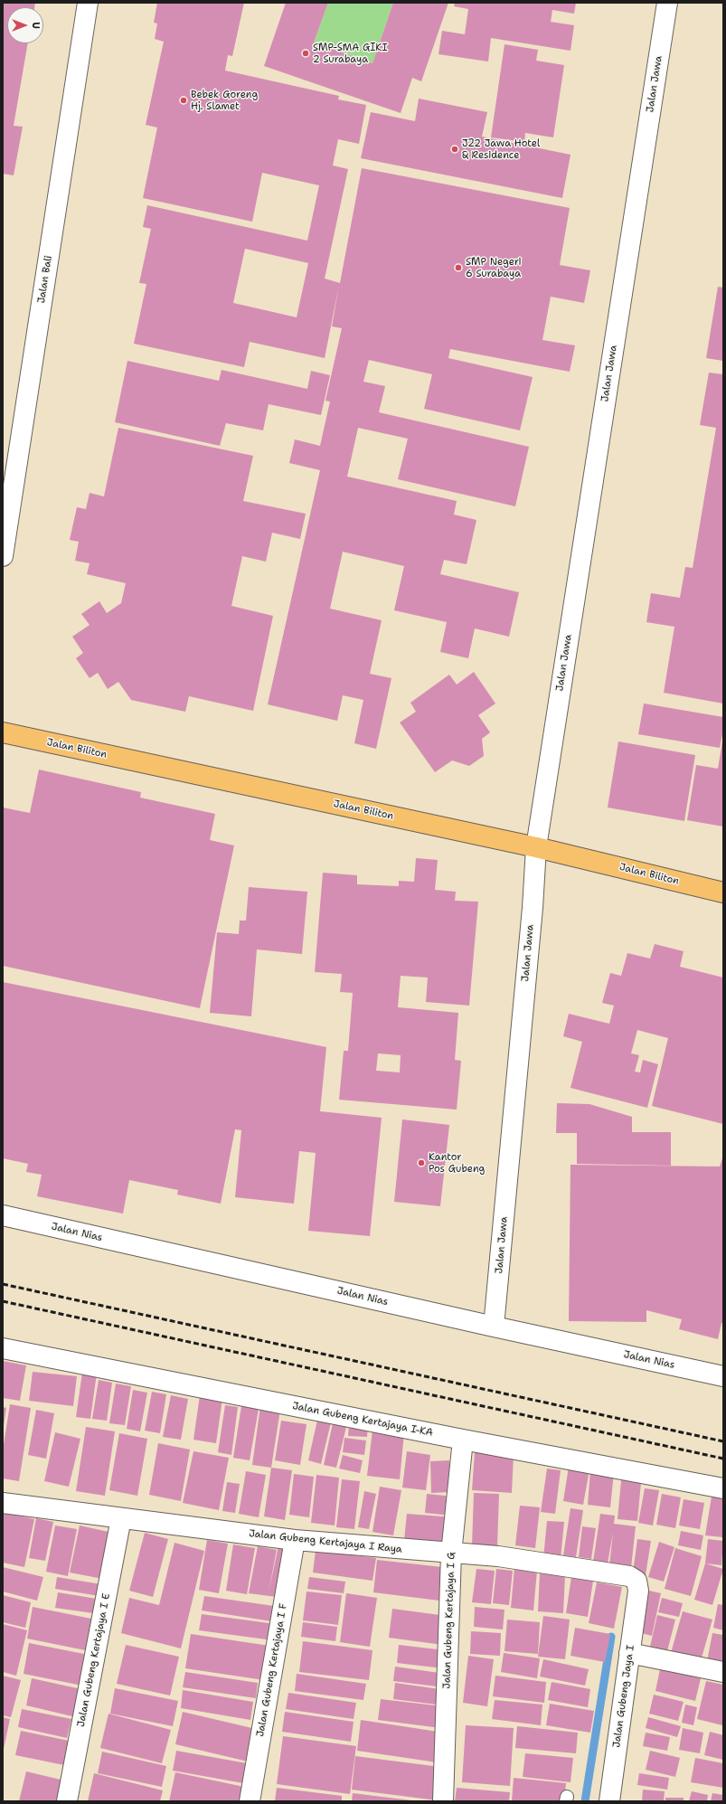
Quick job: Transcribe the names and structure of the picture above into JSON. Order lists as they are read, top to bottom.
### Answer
{
  "streets": {
    "highway": ["Jalan Biliton"],
    "street": [
      "Jalan Jawa",
      "Jalan Bali",
      "Jalan Nias",
      "Jalan Gubeng Kertajaya I-KA",
      "Jalan Gubeng Kertajaya I Raya",
      "Jalan Gubeng Kertajaya I G",
      "Jalan Gubeng Kertajaya I E",
      "Jalan Gubeng Kertajaya I F",
      "Jalan Gubeng Jaya I"
    ]
  },
  "crossings": [
    ["Jalan Jawa", "Jalan Biliton"],
    ["Jalan Jawa", "Jalan Nias"],
    ["Jalan Gubeng Kertajaya I-KA", "Jalan Gubeng Kertajaya I G"],
    ["Jalan Gubeng Kertajaya I Raya", "Jalan Gubeng Kertajaya I G"],
    ["Jalan Gubeng Kertajaya I Raya", "Jalan Gubeng Kertajaya I E"],
    ["Jalan Gubeng Kertajaya I Raya", "Jalan Gubeng Kertajaya I F"],
    ["Jalan Gubeng Kertajaya I Raya", "Jalan Gubeng Jaya I"]
  ],
  "places": [
    "SMP-SMA GIKI 2 Surabaya",
    "Bebek Goreng Hj. Slamet",
    "J22 Jawa Hotel & Residence",
    "SMP Negeri 6 Surabaya",
    "Kantor Pos Gubeng"
  ],
  "north": "right"
}
